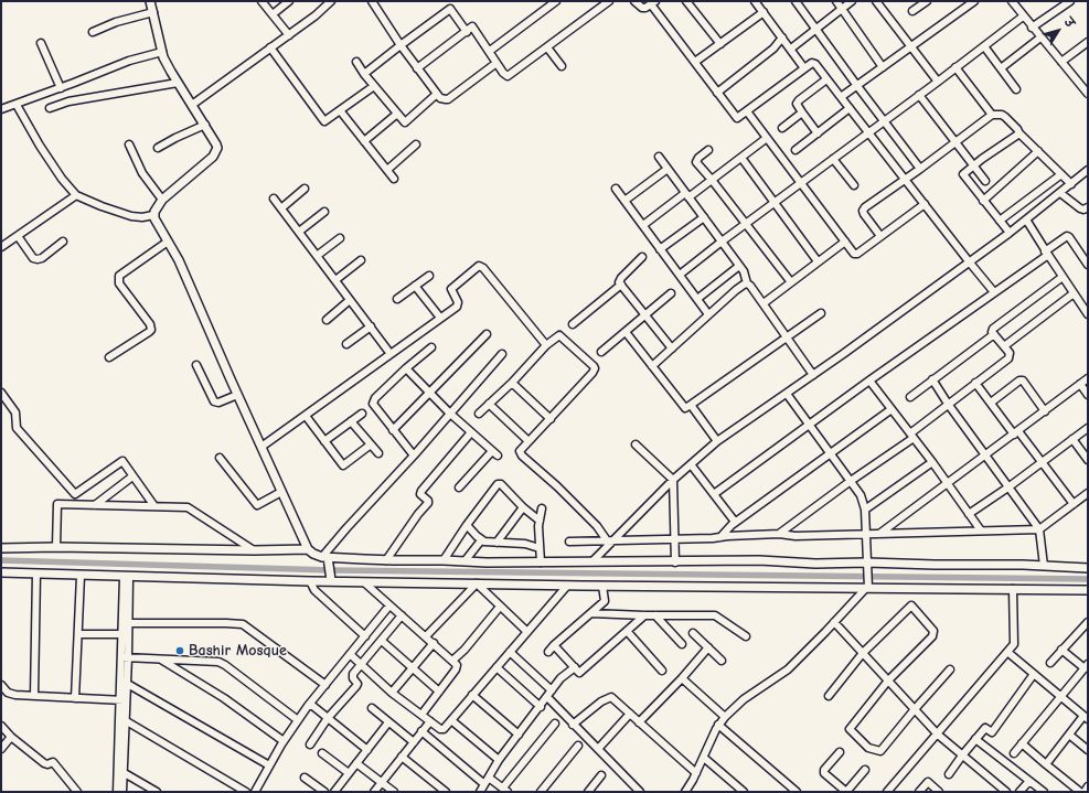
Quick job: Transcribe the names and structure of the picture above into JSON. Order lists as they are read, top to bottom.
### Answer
{
  "places": ["Bashir Mosque"],
  "north": "top right"
}
